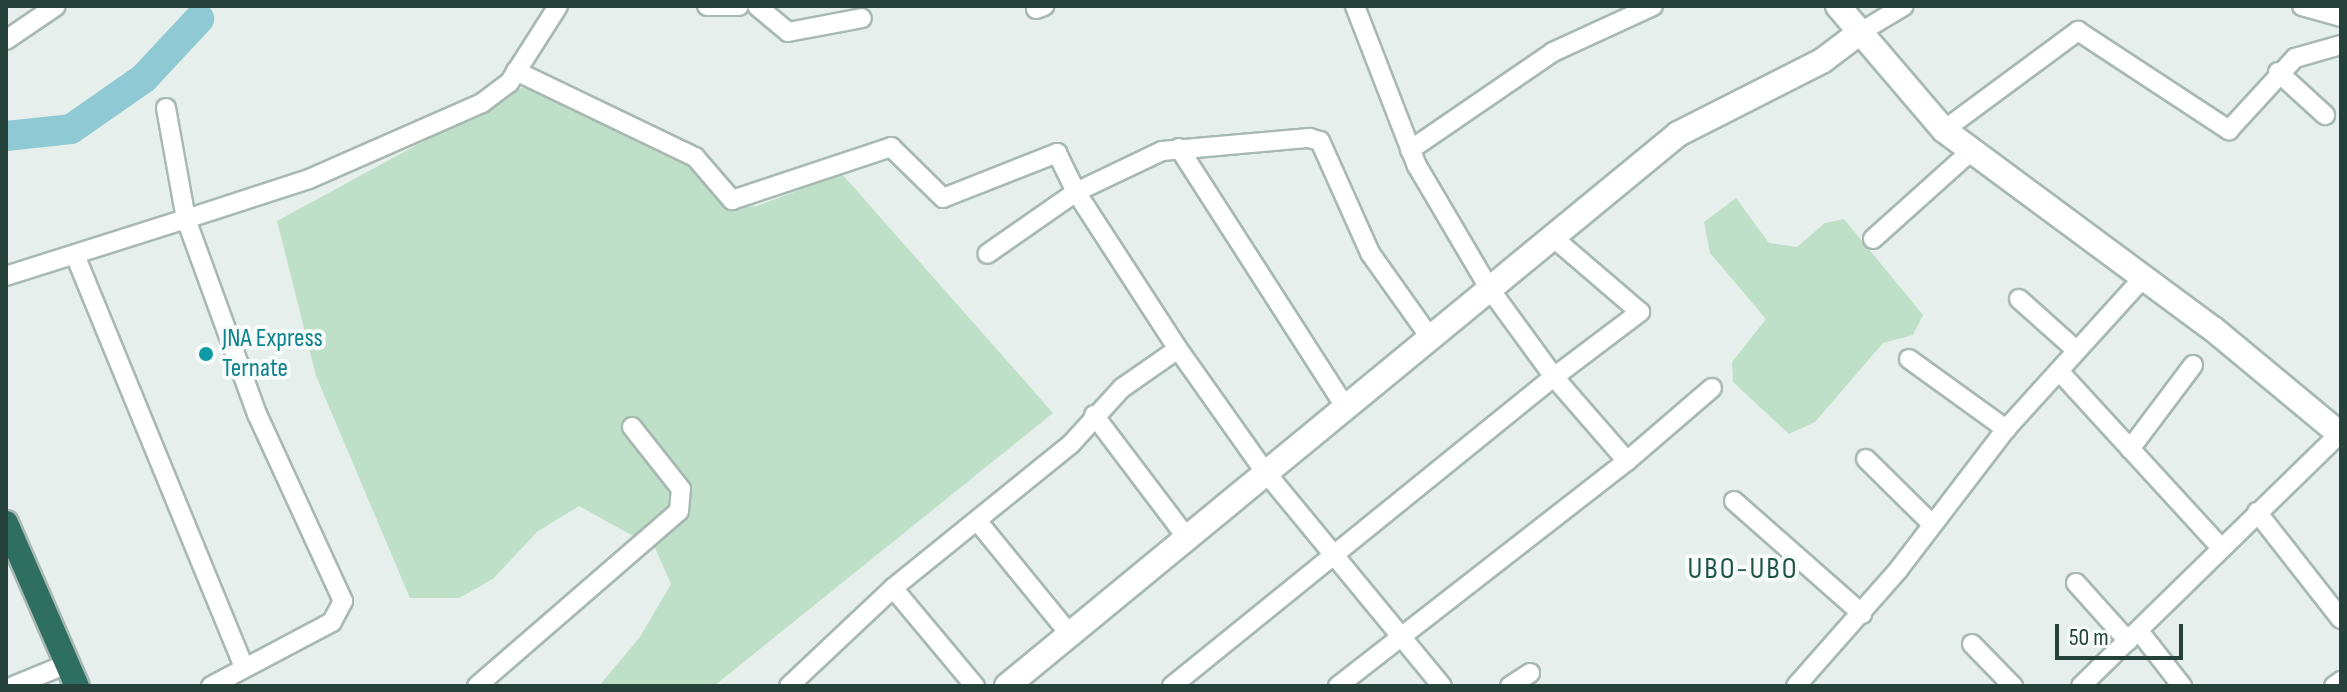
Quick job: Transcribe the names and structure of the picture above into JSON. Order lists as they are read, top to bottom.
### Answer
{
  "districts": ["UBO-UBO"],
  "places": ["JNA Express Ternate"],
  "scale_bar": "50 m"
}
